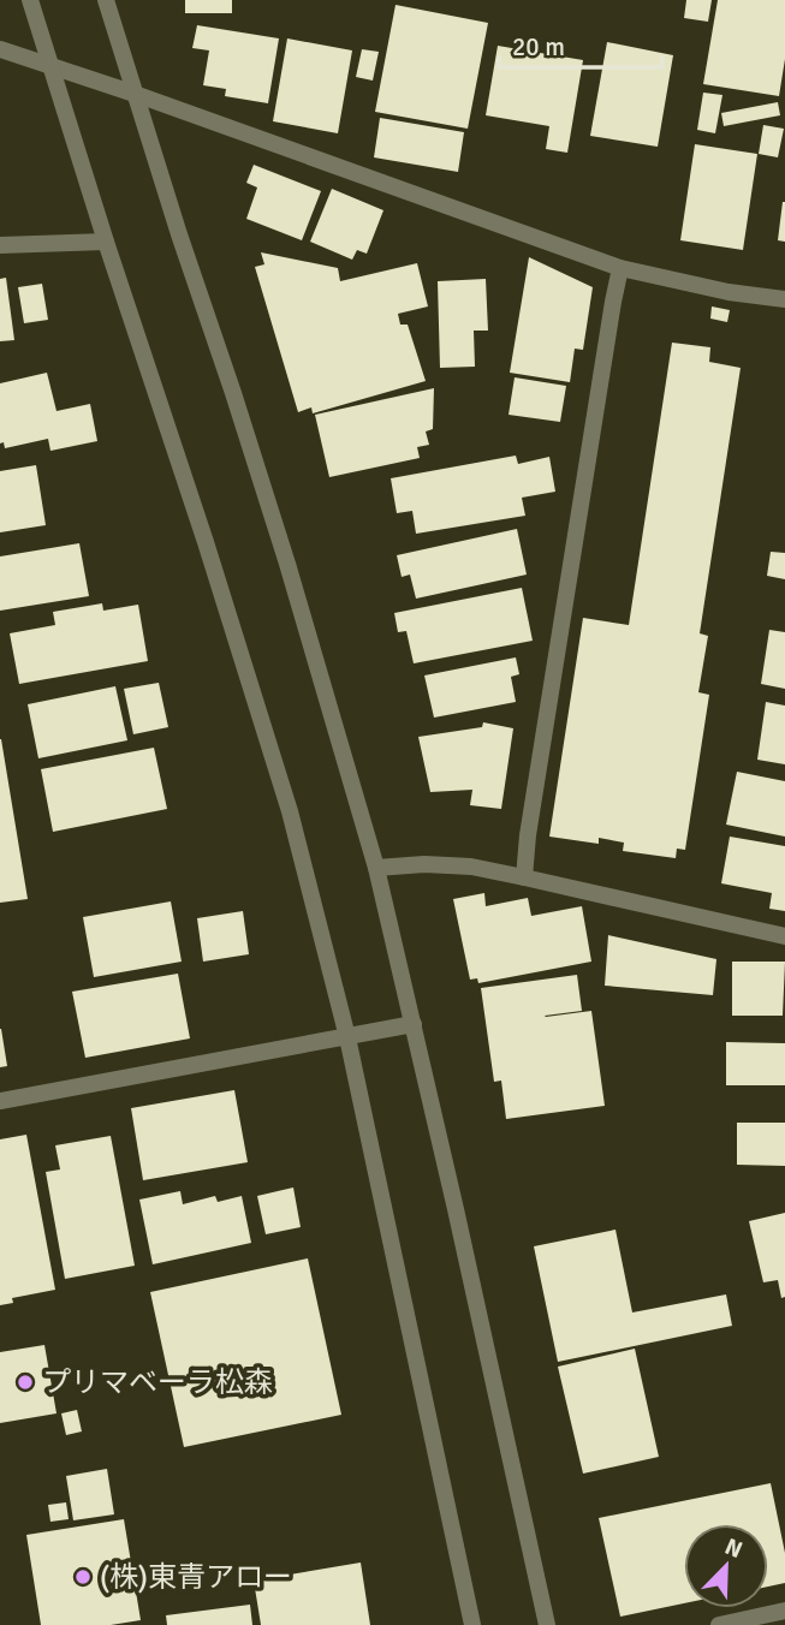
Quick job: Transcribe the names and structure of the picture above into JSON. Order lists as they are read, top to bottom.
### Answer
{
  "places": ["プリマベーラ松森", "(株)東青アロー"],
  "scale_bar": "20 m",
  "north": "top right"
}
